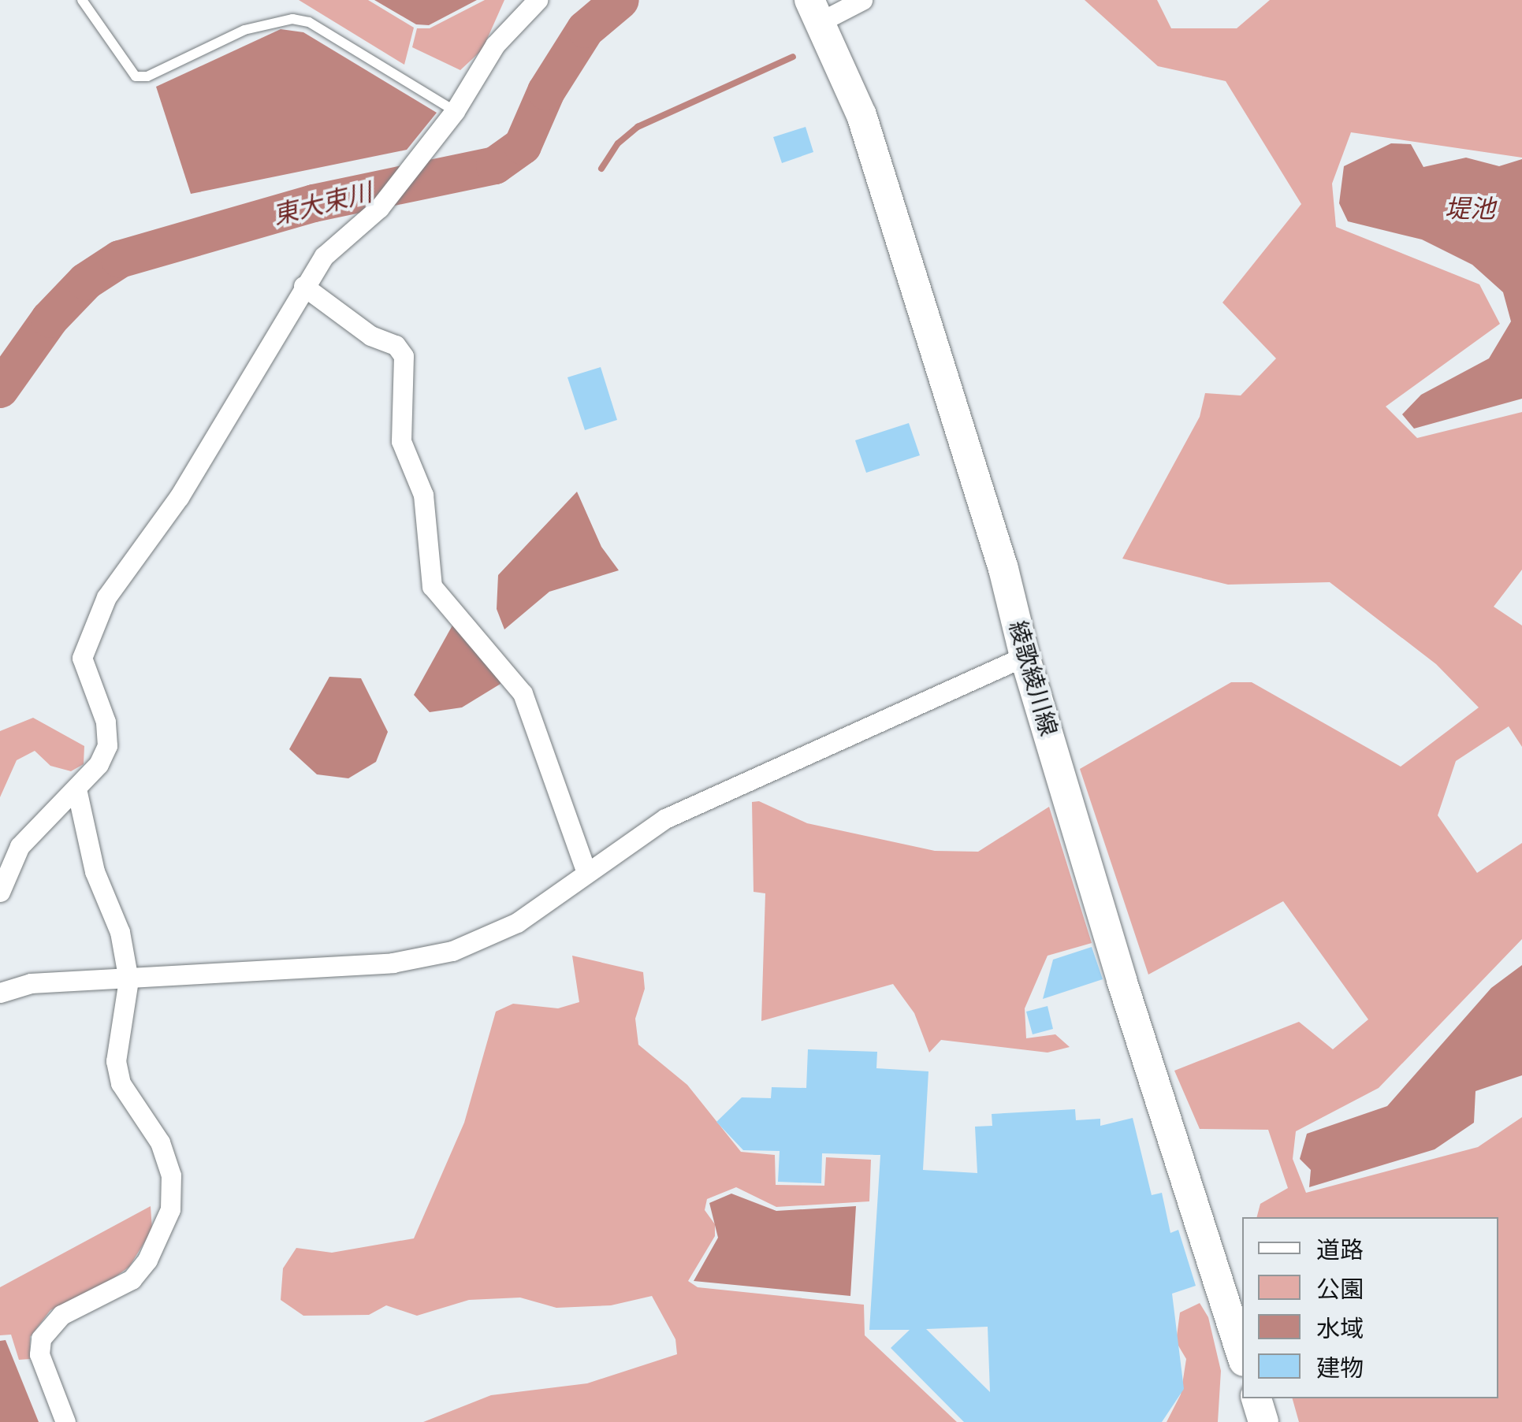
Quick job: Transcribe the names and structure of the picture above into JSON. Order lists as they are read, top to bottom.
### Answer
{
  "streets": {
    "main road": ["綾歌綾川線"]
  },
  "water": ["東大束川", "堤池"],
  "legend": [
    "道路",
    "公園",
    "水域",
    "建物"
  ]
}
